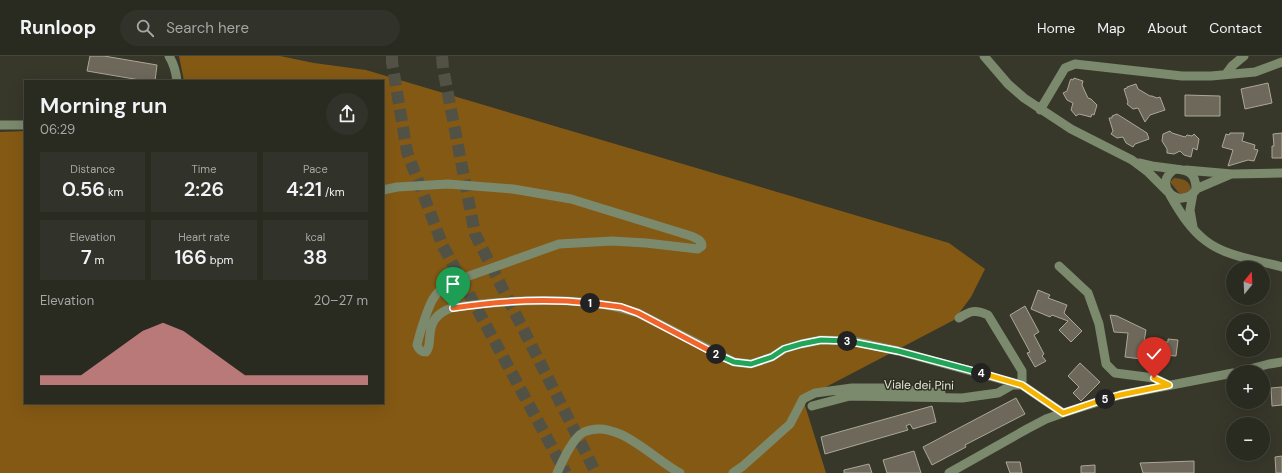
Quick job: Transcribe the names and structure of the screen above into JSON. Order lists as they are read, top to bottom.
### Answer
{
  "streets": {
    "street": ["Viale dei Pini"]
  },
  "north": "top",
  "page": {
    "header": "Runloop",
    "search": "Search here",
    "nav": [
      "Home",
      "Map",
      "About",
      "Contact"
    ],
    "heading": ["Morning run", "06:29"],
    "stats": [
      ["Distance", "0.56 km"],
      ["Time", "2:26"],
      ["Pace", "4:21 /km"],
      ["Elevation", "7 m"],
      ["Heart rate", "166 bpm"],
      ["kcal", "38"]
    ],
    "map_buttons": ["+", "−"],
    "chart": ["Elevation", "20–27 m"],
    "pins": [
      "1",
      "3",
      "2",
      "4",
      "5"
    ]
  }
}
